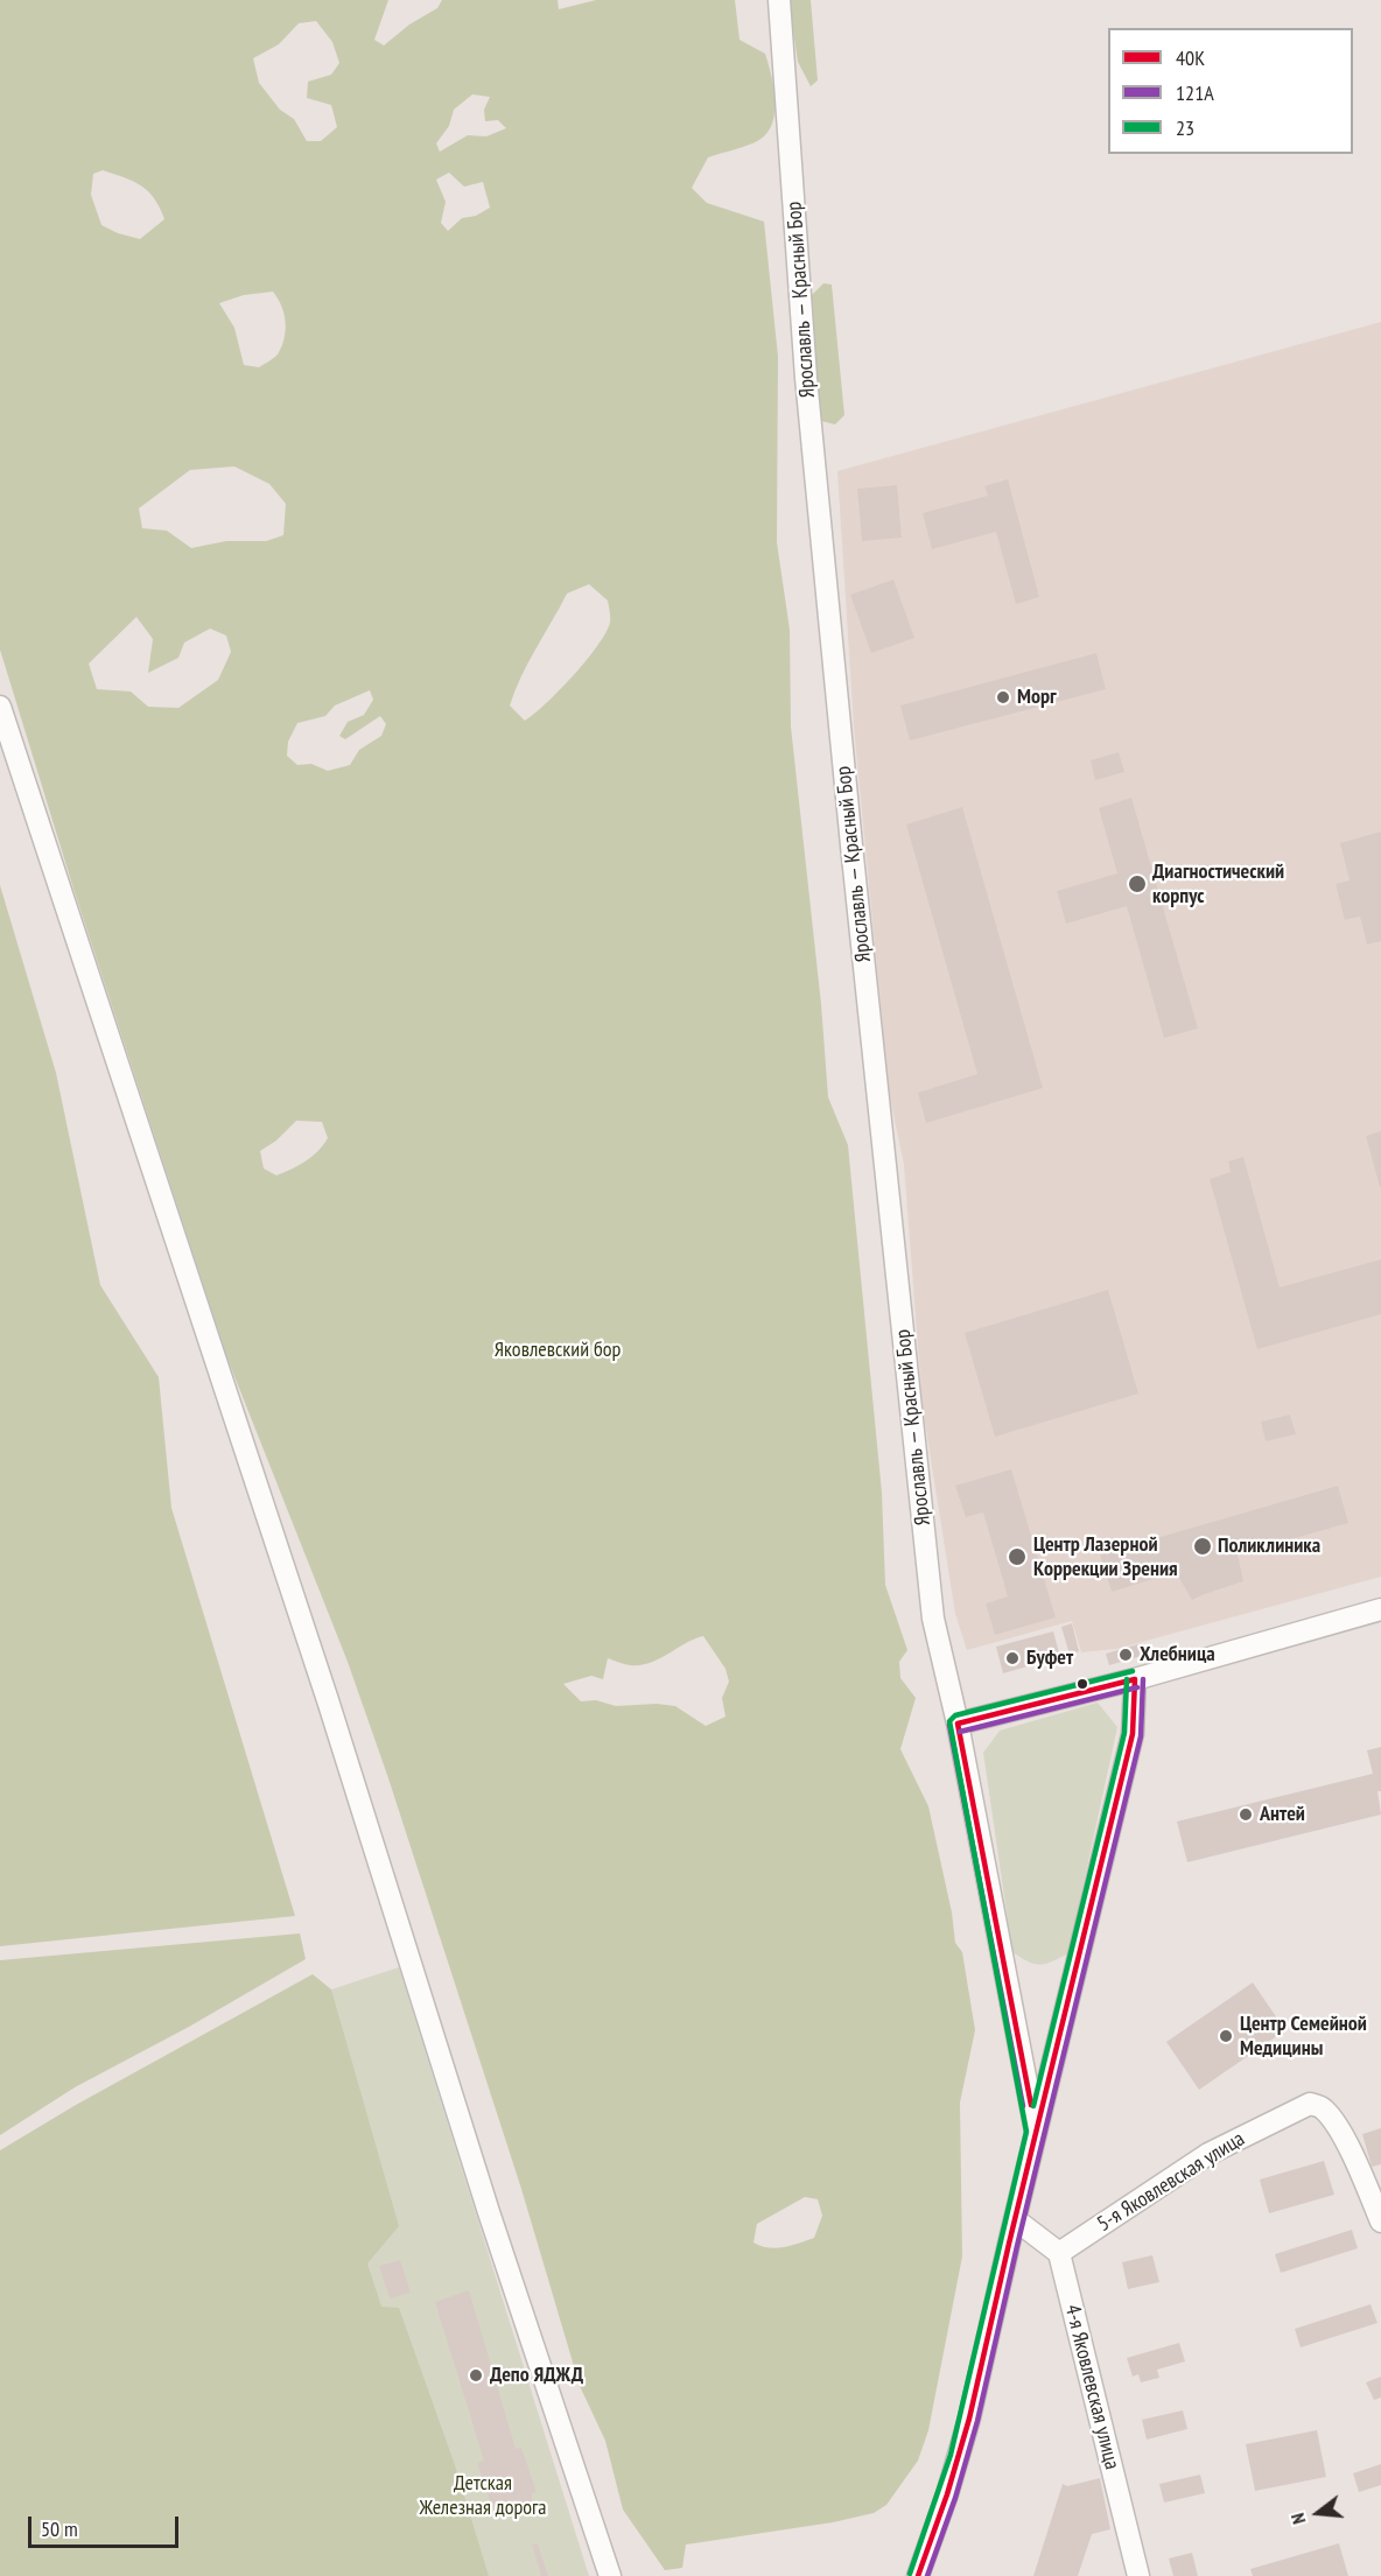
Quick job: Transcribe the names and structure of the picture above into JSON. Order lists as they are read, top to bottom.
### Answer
{
  "streets": {
    "street": ["Ярославль — Красный Бор", "5-я Яковлевская улица", "4-я Яковлевская улица"]
  },
  "crossings": [
    ["5-я Яковлевская улица", "4-я Яковлевская улица"]
  ],
  "parks": ["Яковлевский бор", "Детская Железная дорога"],
  "places": [
    "Морг",
    "Диагностический корпус",
    "Поликлиника",
    "Центр Лазерной Коррекции Зрения",
    "Хлебница",
    "Буфет",
    "Антей",
    "Центр Семейной Медицины",
    "Депо ЯДЖД"
  ],
  "lines": ["transit line 23", "transit line 40К", "transit line 121А"],
  "legend": ["40К", "121А", "23"],
  "scale_bar": "50 m",
  "north": "left"
}
